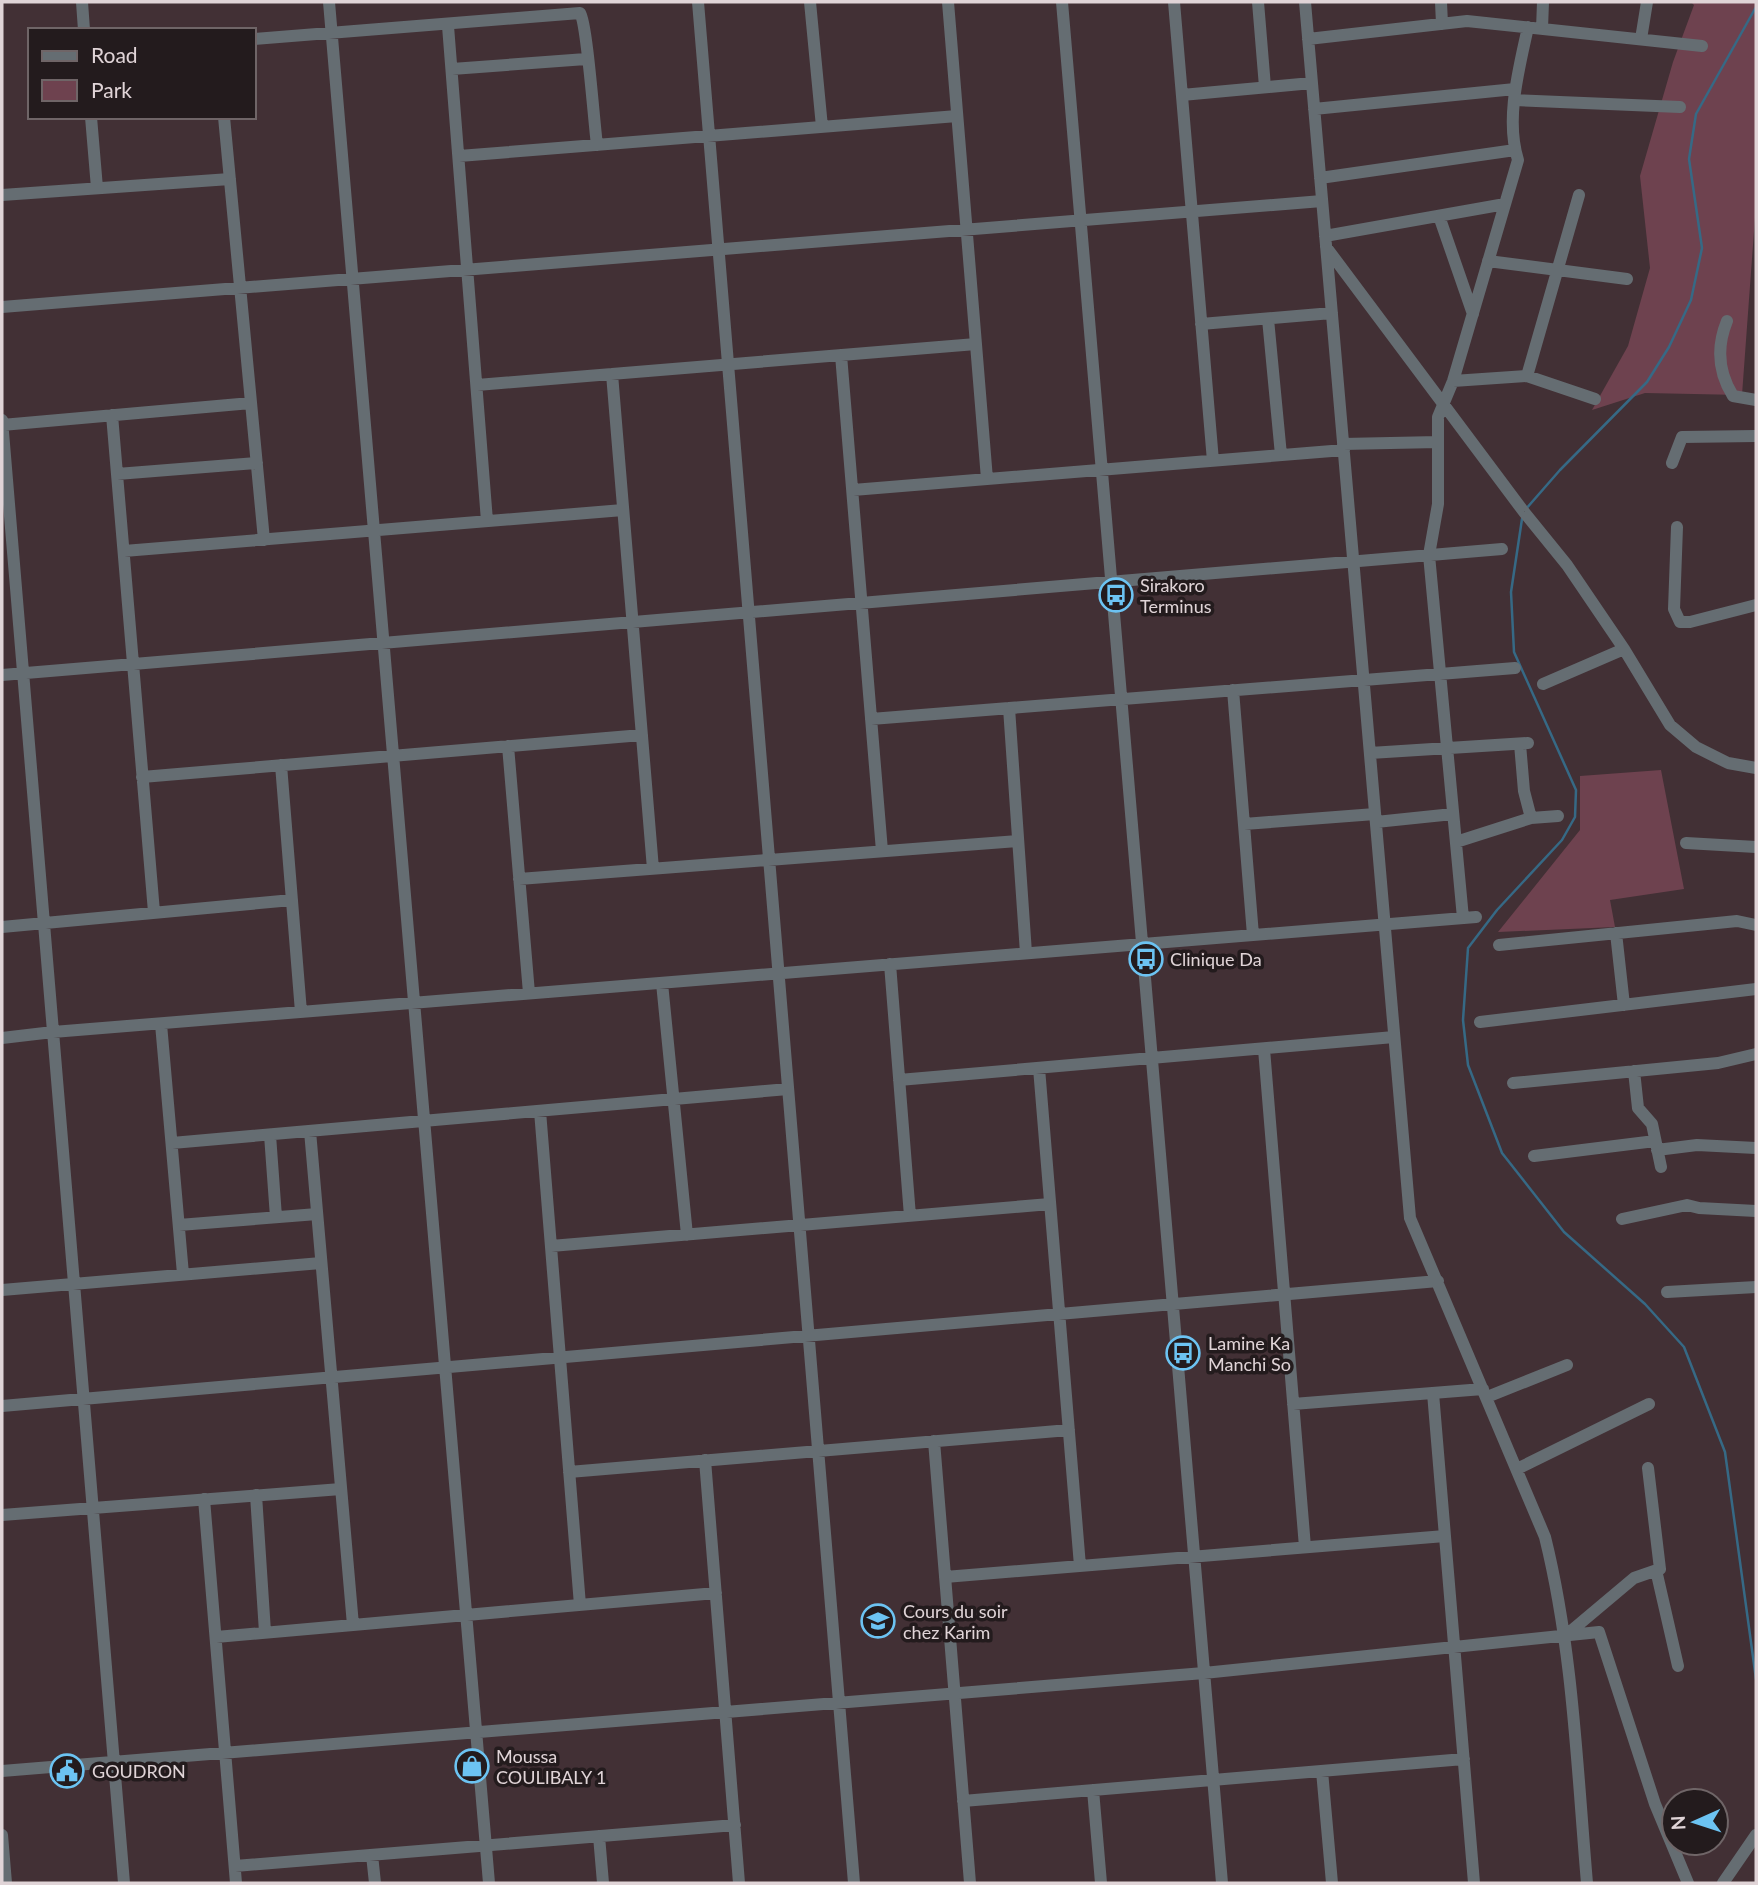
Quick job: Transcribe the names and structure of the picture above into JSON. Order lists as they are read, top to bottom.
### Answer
{
  "places": {
    "bus stop": ["Sirakoro Terminus", "Clinique Da", "Lamine Ka Manchi So"],
    "school or university": ["Cours du soir chez Karim"],
    "shop": ["Moussa COULIBALY 1"],
    "public building": ["GOUDRON"]
  },
  "legend": ["Road", "Park"],
  "north": "left"
}
